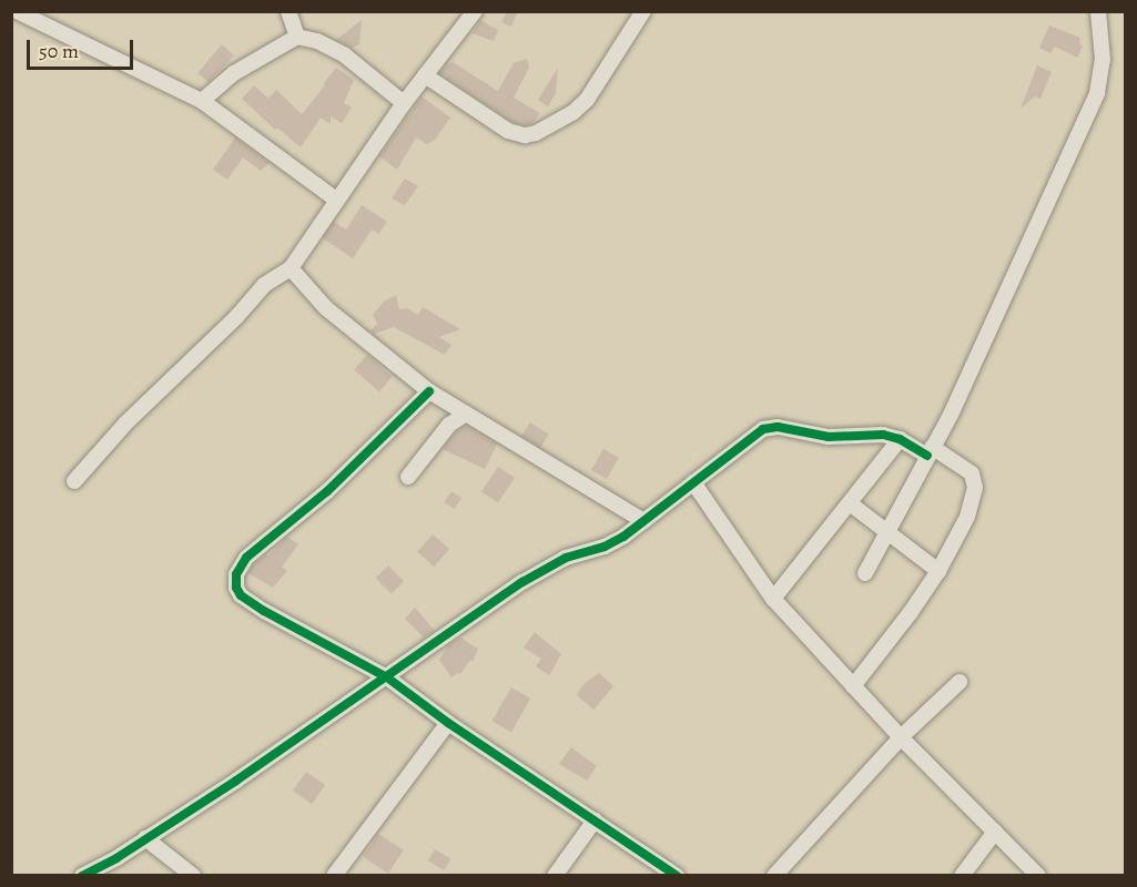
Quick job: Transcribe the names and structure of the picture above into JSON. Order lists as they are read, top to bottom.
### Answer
{
  "scale_bar": "50 m"
}
